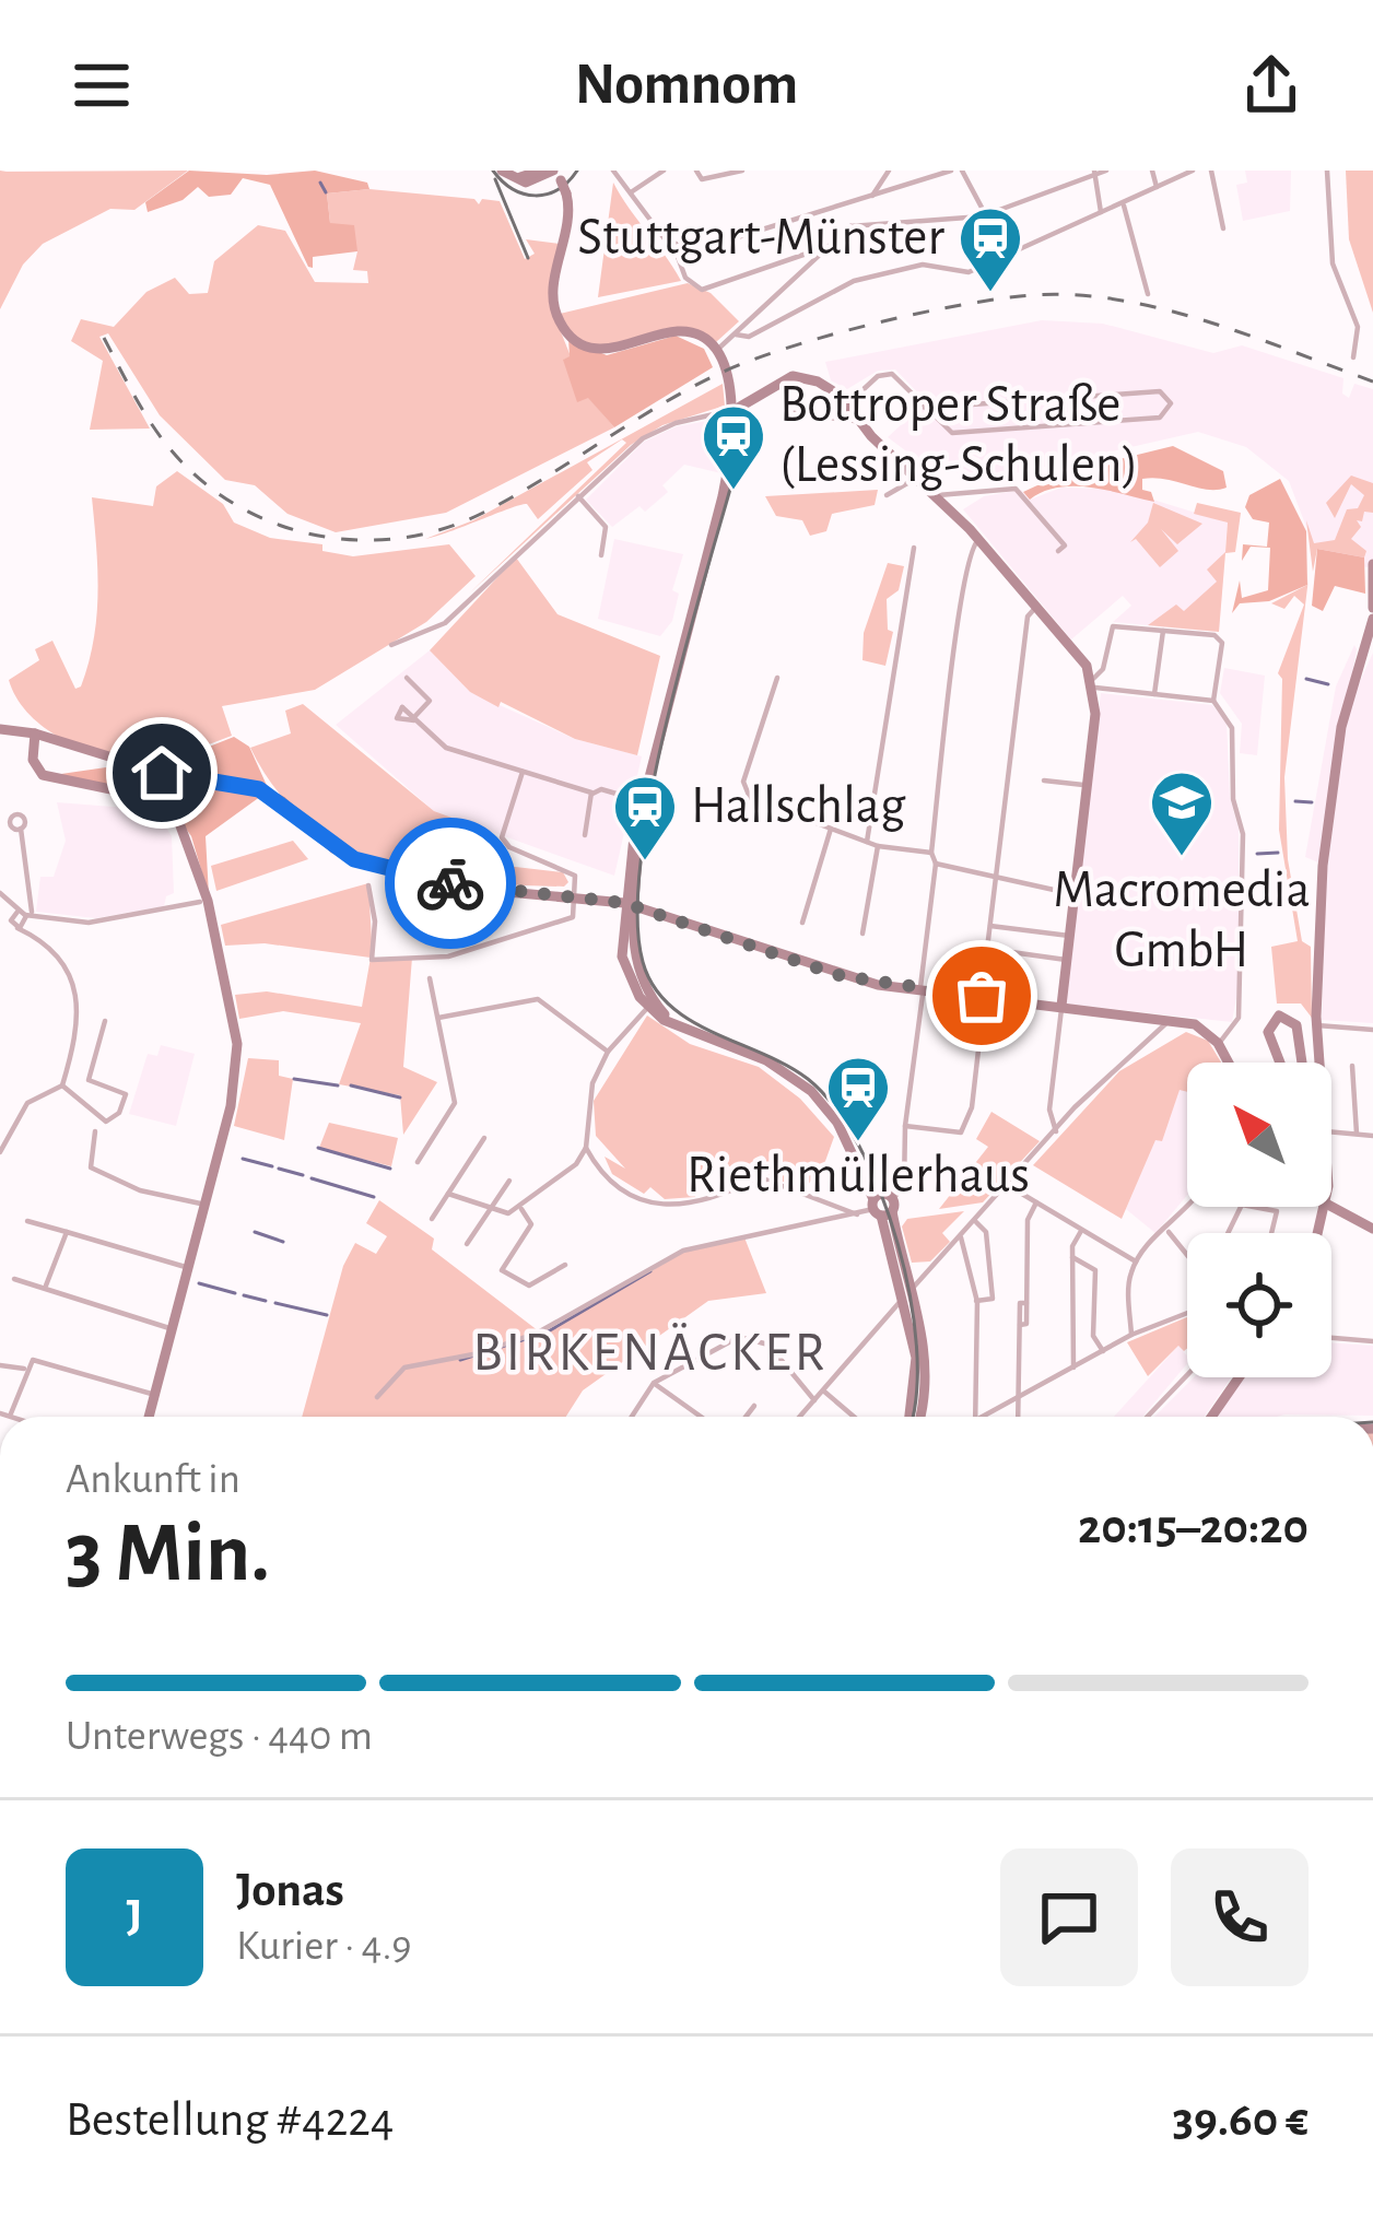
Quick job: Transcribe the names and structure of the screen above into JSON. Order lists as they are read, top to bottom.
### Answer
{
  "districts": ["BIRKENÄCKER"],
  "places": {
    "station": [
      "Stuttgart-Münster",
      "Bottroper Straße (Lessing-Schulen)",
      "Hallschlag",
      "Riethmüllerhaus"
    ],
    "school or university": ["Macromedia GmbH"]
  },
  "north": "top left",
  "page": {
    "header": "Nomnom",
    "heading": ["3 Min.", "Ankunft in", "20:15–20:20"],
    "panel": [
      "Jonas",
      "Kurier · 4.9",
      "Bestellung #4224",
      "39.60 €"
    ],
    "bar": "Unterwegs · 440 m",
    "round": "J"
  }
}
